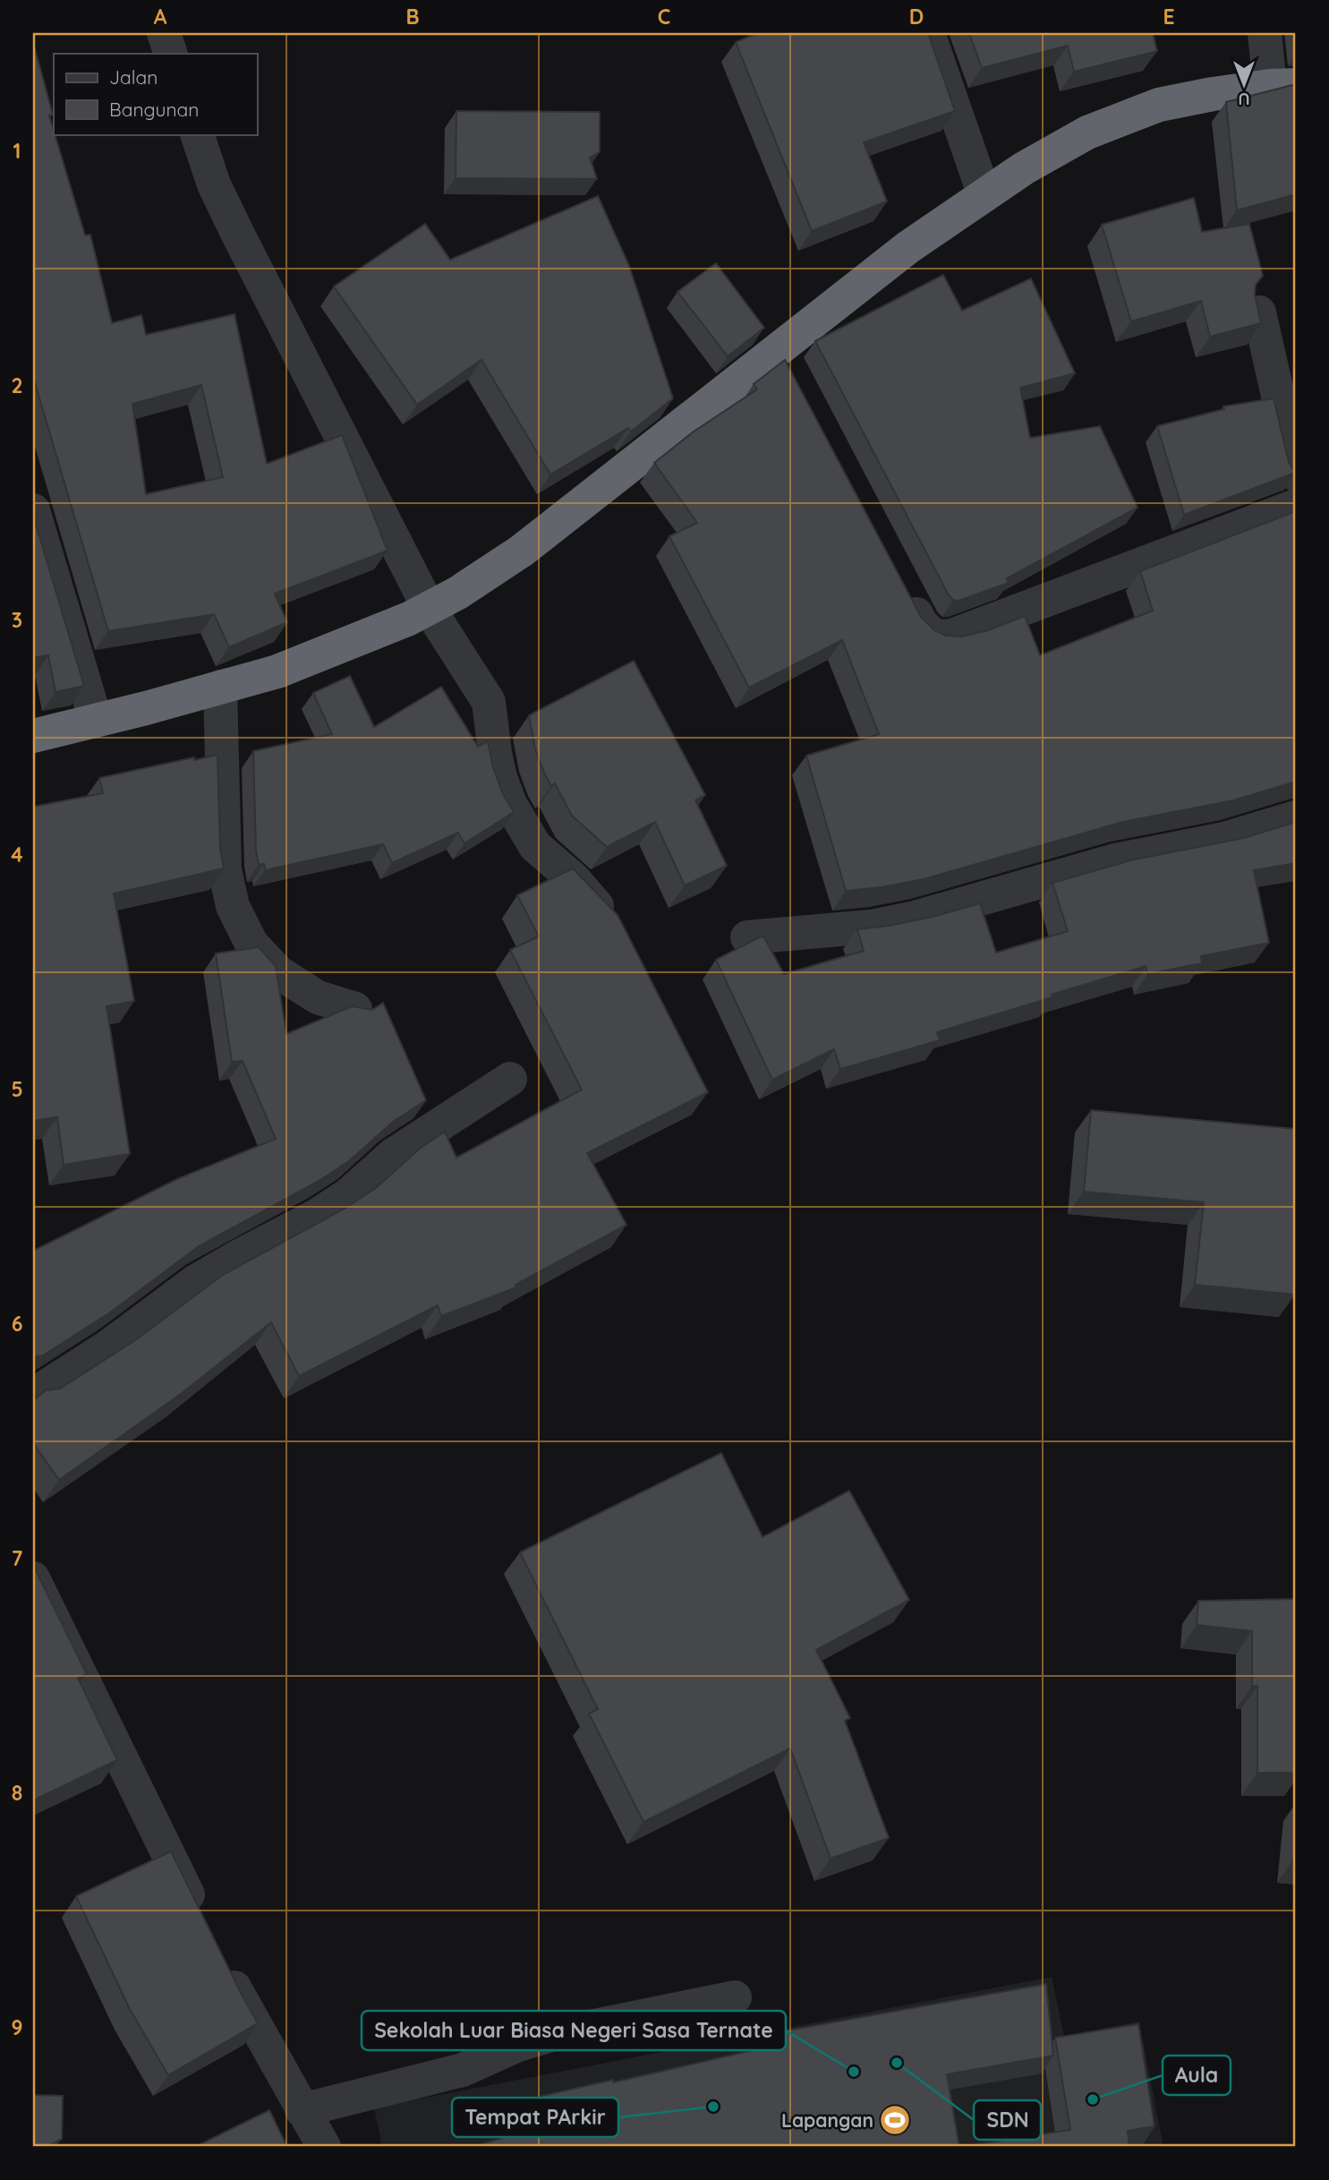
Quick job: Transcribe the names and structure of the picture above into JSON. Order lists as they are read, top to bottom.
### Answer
{
  "places": {
    "other": [
      "SDN",
      "Sekolah Luar Biasa Negeri Sasa Ternate",
      "Aula",
      "Tempat PArkir"
    ],
    "sports": ["Lapangan"]
  },
  "legend": ["Jalan", "Bangunan"],
  "north": "bottom",
  "grid": {
    "columns": [
      "A",
      "B",
      "C",
      "D",
      "E"
    ],
    "rows": [
      "1",
      "2",
      "3",
      "4",
      "5",
      "6",
      "7",
      "8",
      "9"
    ]
  }
}
